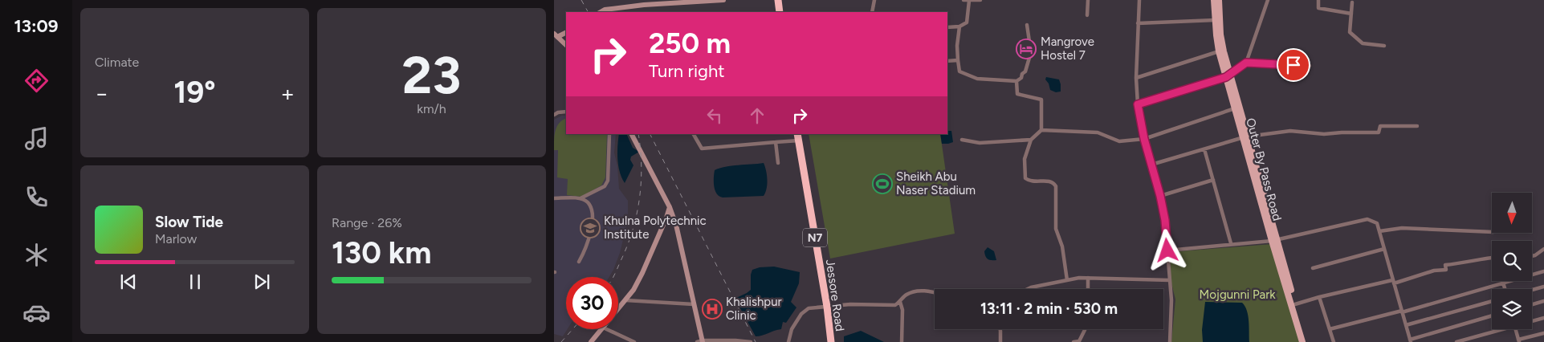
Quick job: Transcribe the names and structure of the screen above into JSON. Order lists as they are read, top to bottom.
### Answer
{
  "streets": {
    "highway": ["N7", "Jessore Road"],
    "main road": ["Outer By Pass Road"]
  },
  "parks": ["Mojgunni Park"],
  "places": {
    "hotel": ["Mangrove Hostel 7"],
    "sports": ["Sheikh Abu Naser Stadium"],
    "school or university": ["Khulna Polytechnic Institute"],
    "hospital": ["Khalishpur Clinic"]
  },
  "north": "bottom",
  "page": {
    "tabs": "13:09",
    "tile": [
      "Climate",
      ["23", "km/h"],
      ["Range · 26%", "130 km"]
    ],
    "turn": ["250 m", "Turn right"],
    "heat": ["−", "19°", "+"],
    "song": ["Slow Tide", "Marlow"],
    "limit": "30",
    "trip": "13:11 · 2 min · 530 m"
  }
}
